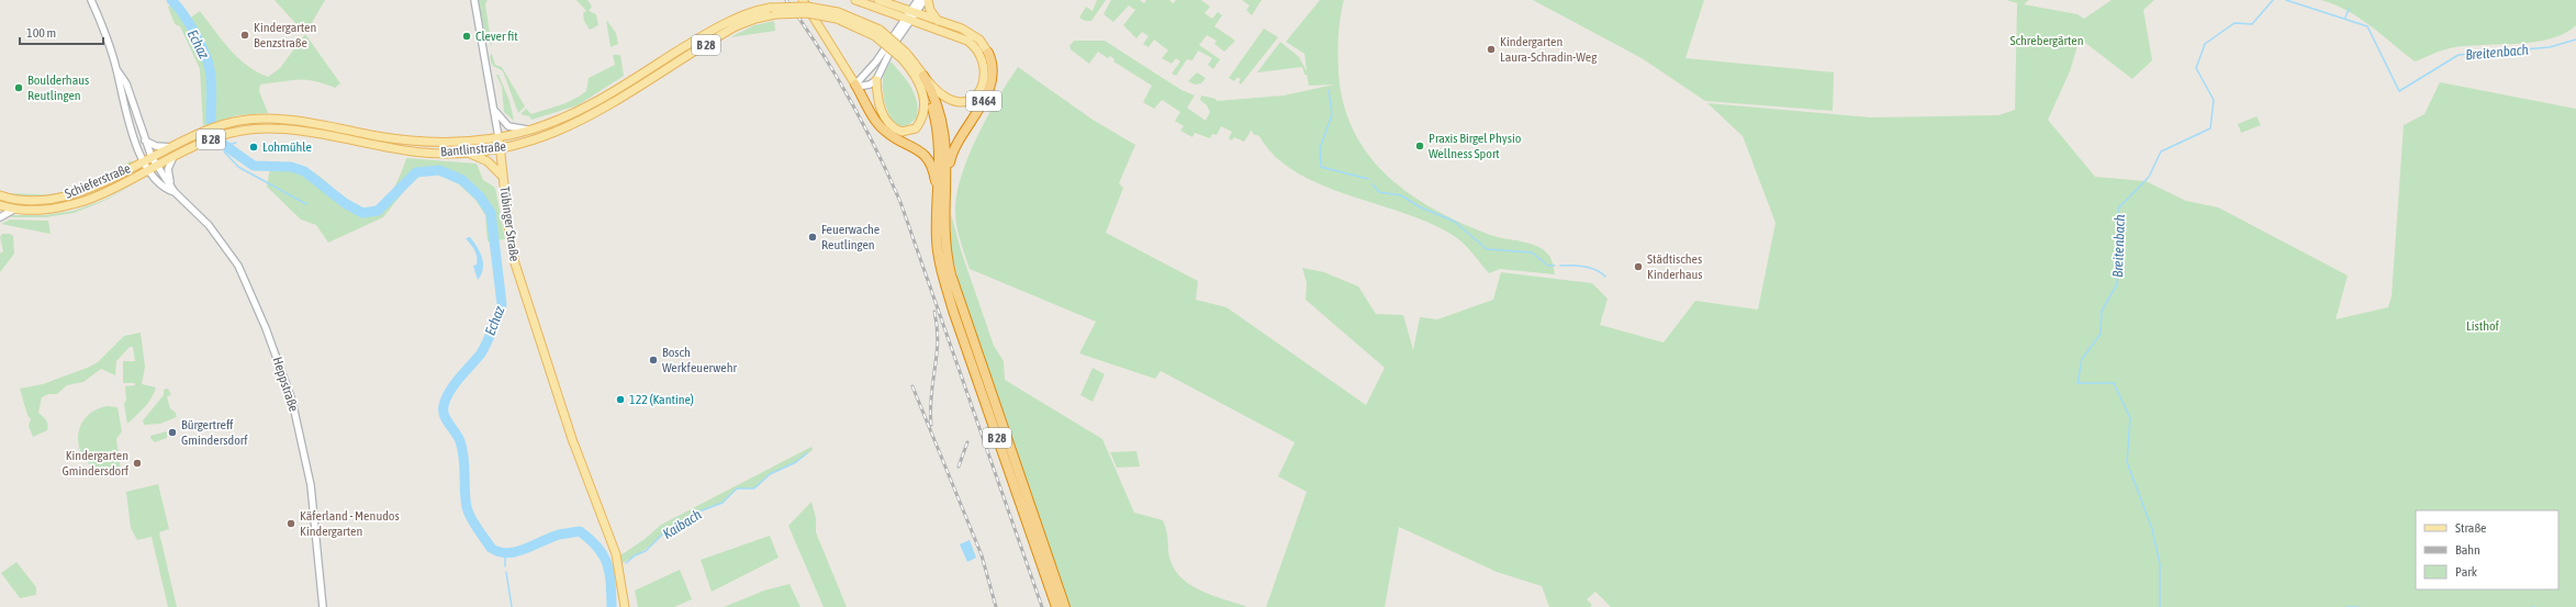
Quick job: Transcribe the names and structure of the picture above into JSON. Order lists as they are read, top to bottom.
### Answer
{
  "streets": {
    "highway": ["B 28", "B 464"],
    "main road": ["Bantlinstraße", "Schieferstraße", "Tübinger Straße"],
    "street": ["Heppstraße"]
  },
  "crossings": [
    ["B 28", "B 464"],
    ["B 28", "Bantlinstraße"],
    ["Bantlinstraße", "Schieferstraße"],
    ["Bantlinstraße", "Tübinger Straße"],
    ["Bantlinstraße", "Heppstraße"],
    ["Schieferstraße", "Heppstraße"]
  ],
  "water": ["Echaz", "Breitenbach", "Kaibach"],
  "parks": ["Schrebergärten", "Listhof"],
  "places": [
    "Kindergarten Benzstraße",
    "Clever fit",
    "Kindergarten Laura-Schradin-Weg",
    "Boulderhaus Reutlingen",
    "Praxis Birgel Physio Wellness Sport",
    "Lohmühle",
    "Feuerwache Reutlingen",
    "Städtisches Kinderhaus",
    "Bosch Werkfeuerwehr",
    "122 (Kantine)",
    "Bürgertreff Gmindersdorf",
    "Kindergarten Gmindersdorf",
    "Käferland - Menudos Kindergarten"
  ],
  "legend": ["Straße", "Bahn", "Park"],
  "scale_bar": "100 m"
}
